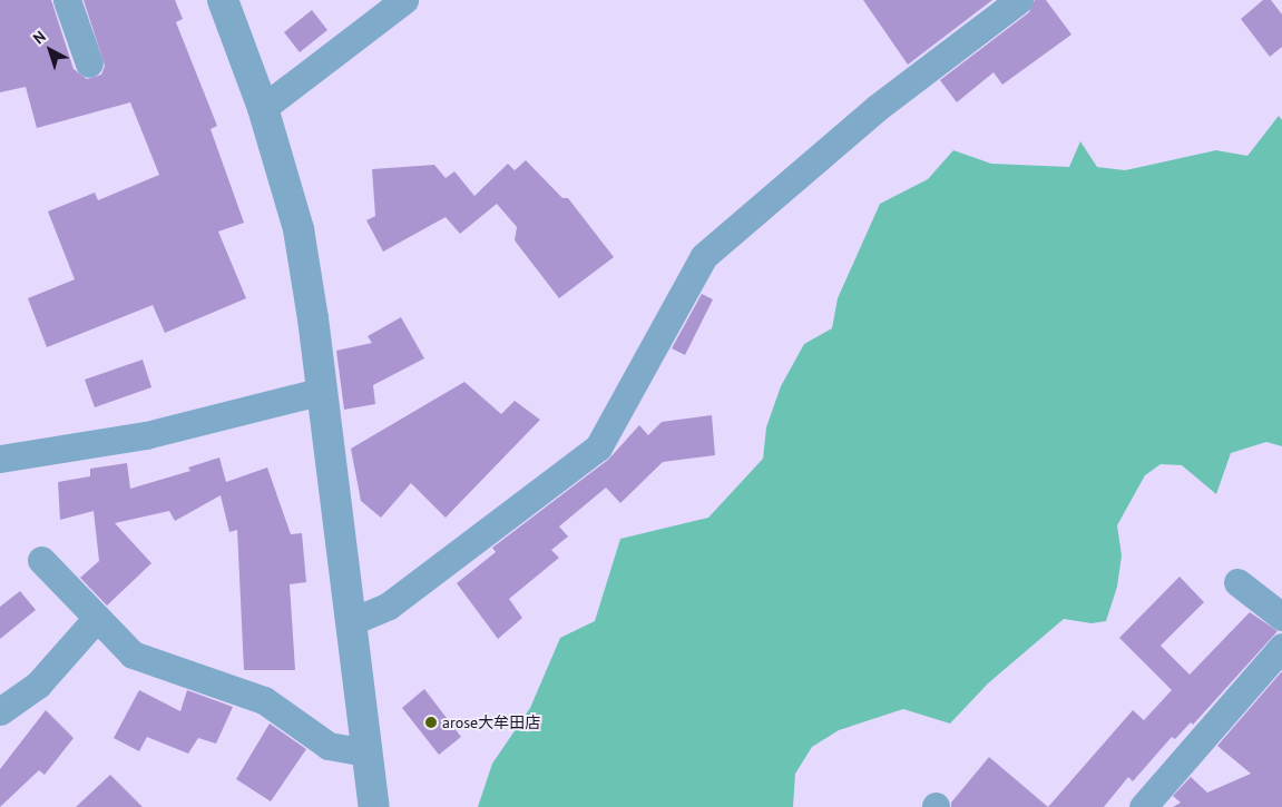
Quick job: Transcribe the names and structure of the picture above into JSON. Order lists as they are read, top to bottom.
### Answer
{
  "places": ["arose大牟田店"],
  "north": "top left"
}
